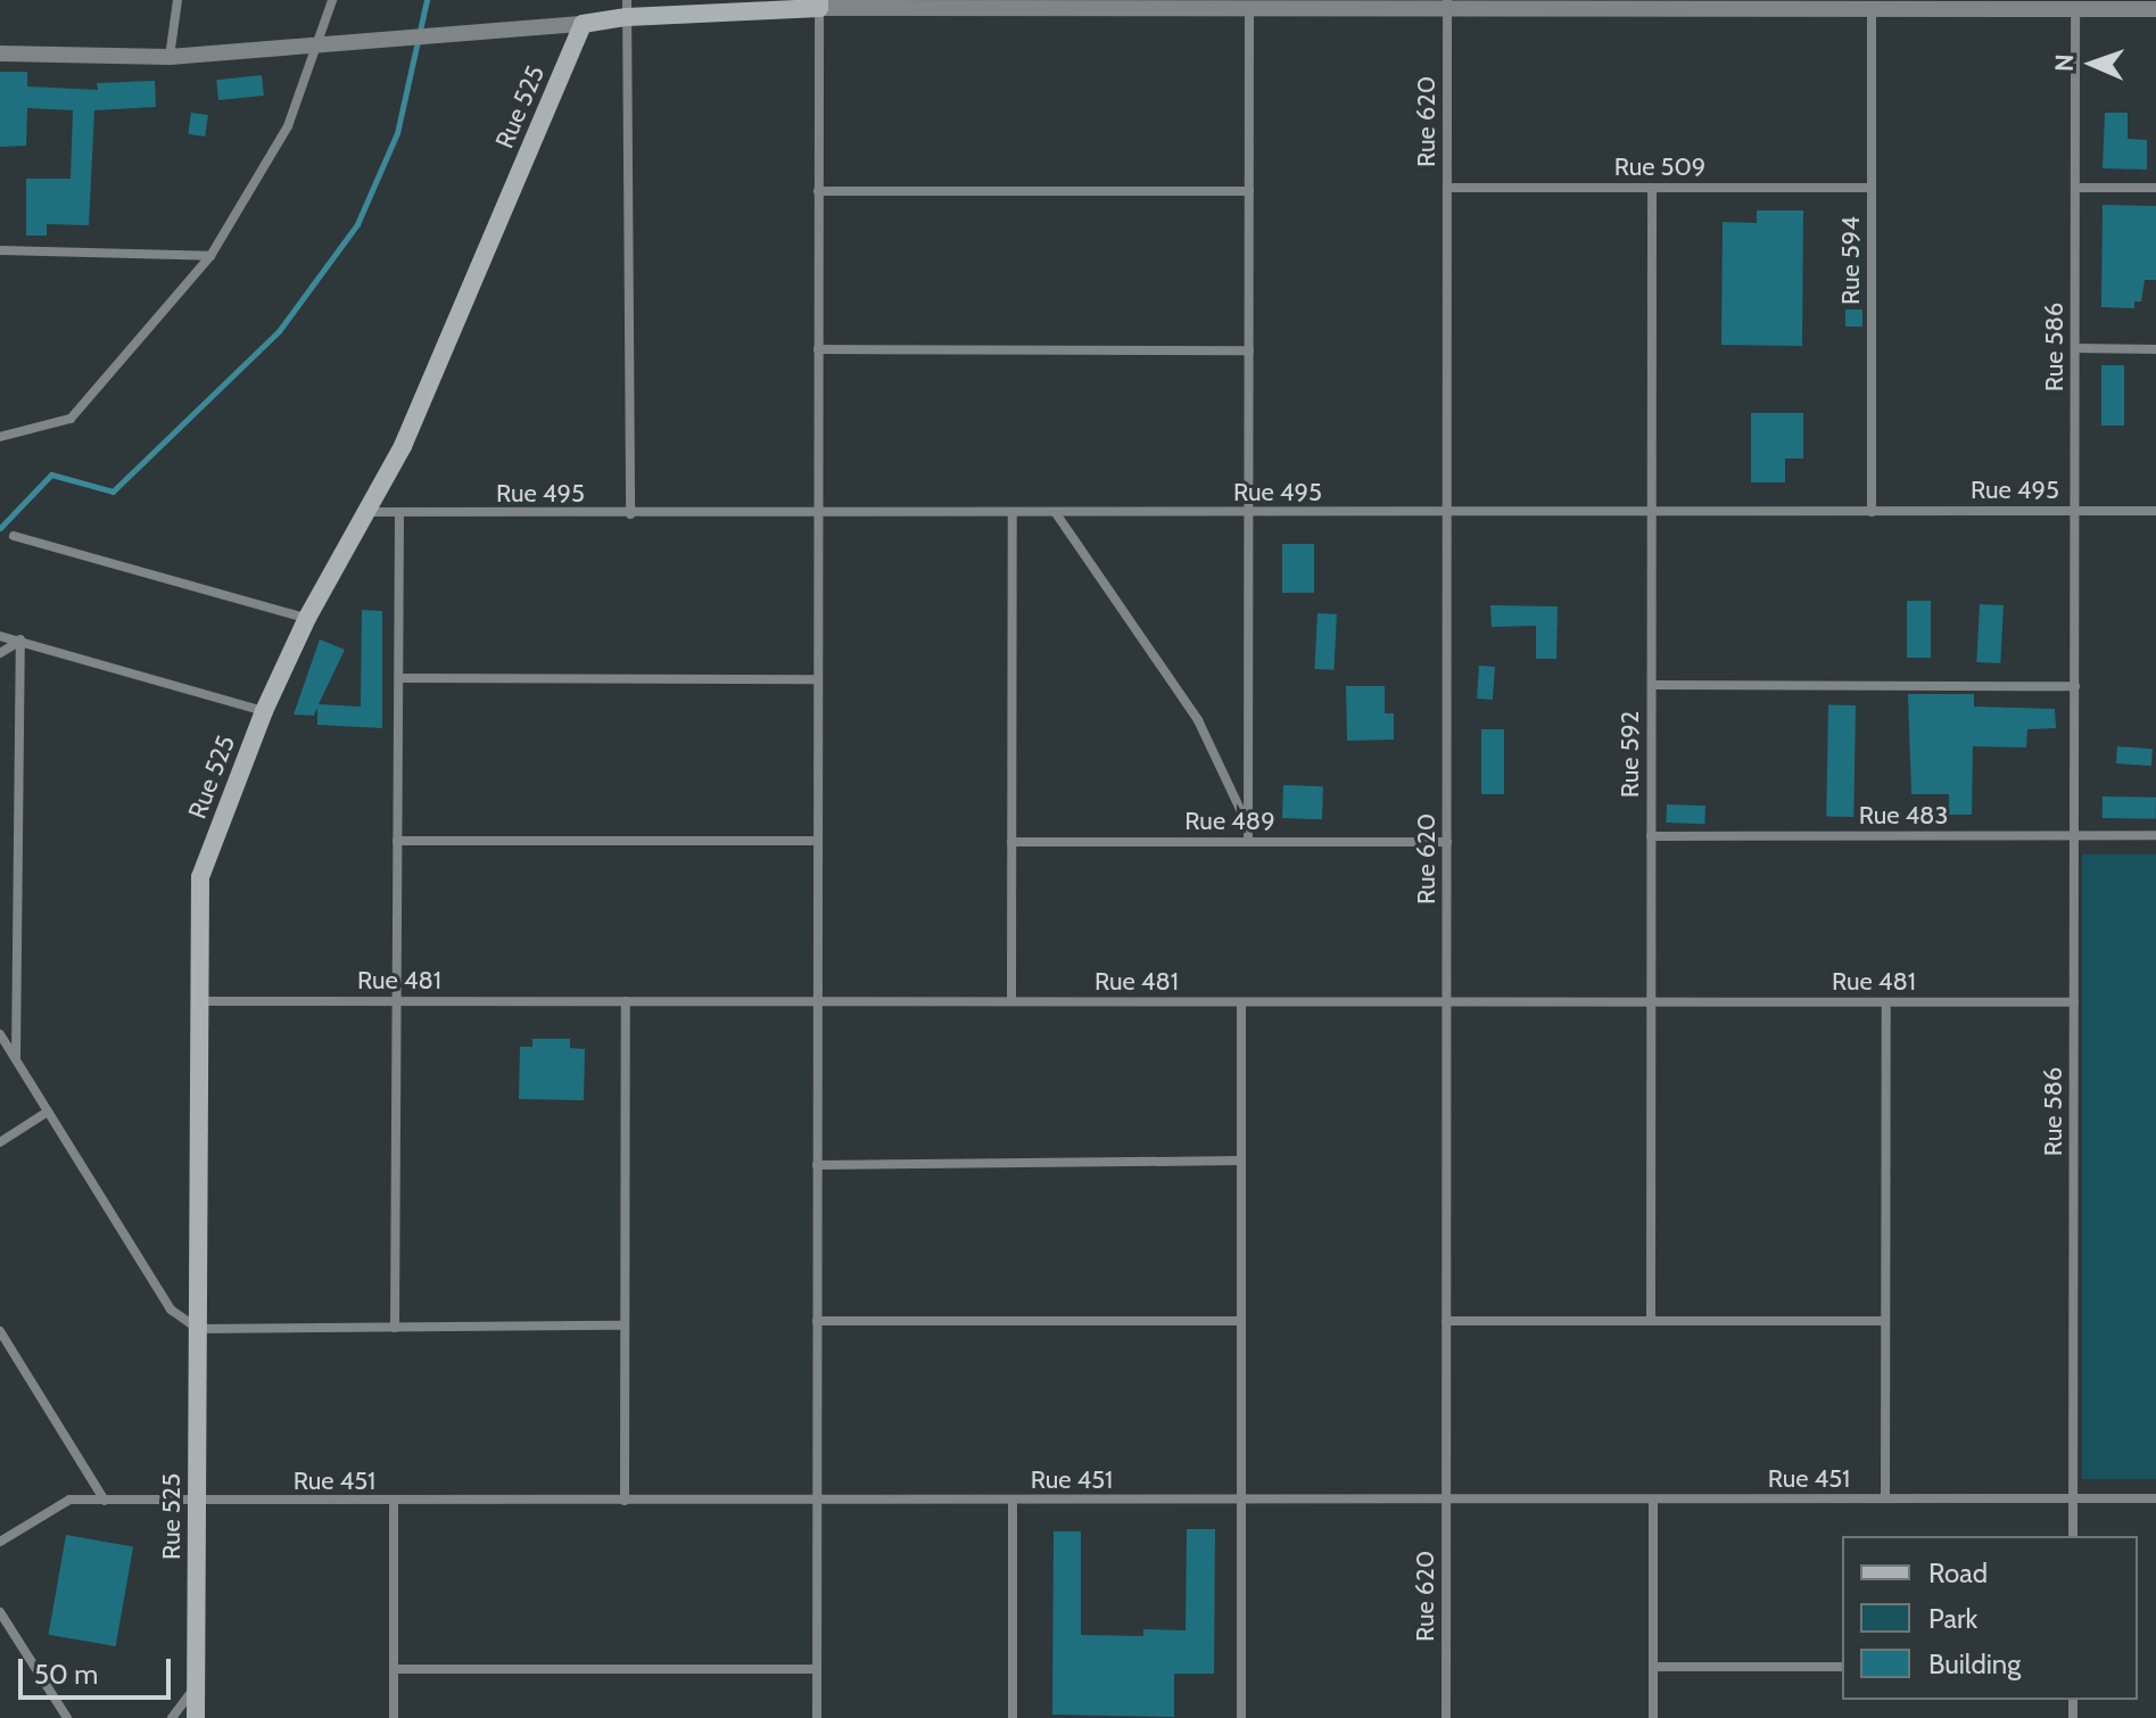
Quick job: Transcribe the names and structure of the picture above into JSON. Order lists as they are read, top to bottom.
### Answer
{
  "streets": {
    "main road": ["Rue 525"],
    "street": [
      "Rue 620",
      "Rue 509",
      "Rue 594",
      "Rue 586",
      "Rue 495",
      "Rue 592",
      "Rue 483",
      "Rue 489",
      "Rue 481",
      "Rue 451"
    ]
  },
  "crossings": [
    ["Rue 525", "Rue 495"],
    ["Rue 525", "Rue 481"],
    ["Rue 525", "Rue 451"],
    ["Rue 620", "Rue 509"],
    ["Rue 620", "Rue 495"],
    ["Rue 620", "Rue 489"],
    ["Rue 620", "Rue 481"],
    ["Rue 620", "Rue 451"],
    ["Rue 509", "Rue 594"],
    ["Rue 509", "Rue 592"],
    ["Rue 594", "Rue 495"],
    ["Rue 586", "Rue 495"],
    ["Rue 586", "Rue 483"],
    ["Rue 586", "Rue 481"],
    ["Rue 586", "Rue 451"],
    ["Rue 495", "Rue 592"],
    ["Rue 592", "Rue 483"],
    ["Rue 592", "Rue 481"]
  ],
  "legend": ["Road", "Park", "Building"],
  "scale_bar": "50 m",
  "north": "left"
}
